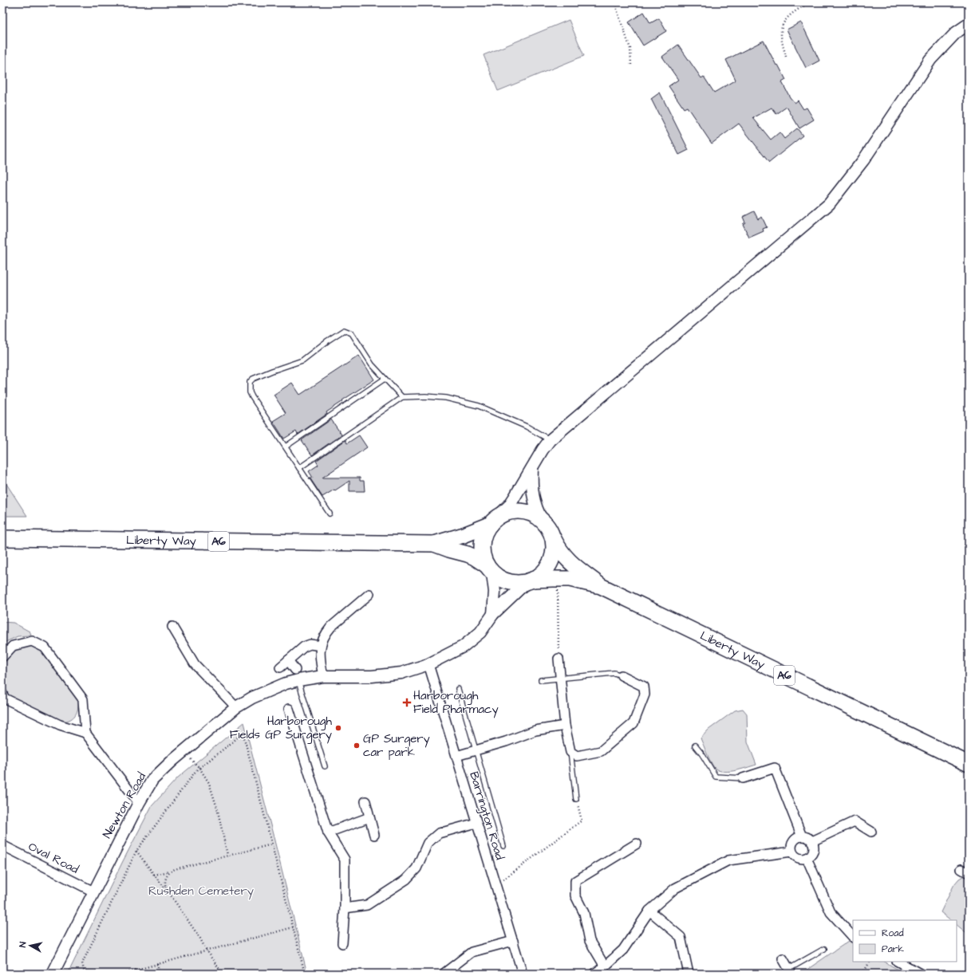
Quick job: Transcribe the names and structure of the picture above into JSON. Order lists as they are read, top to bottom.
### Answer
{
  "streets": {
    "highway": ["Liberty Way", "A6"],
    "street": ["Newton Road", "Barrington Road", "Oval Road"]
  },
  "crossings": [
    ["Liberty Way", "Newton Road"],
    ["Newton Road", "Barrington Road"],
    ["Newton Road", "Oval Road"]
  ],
  "parks": ["Rushden Cemetery"],
  "places": {
    "health": ["Harborough Field Pharmacy"],
    "other": ["Harborough Fields GP Surgery", "GP Surgery car park"]
  },
  "legend": ["Road", "Park"],
  "north": "left"
}
